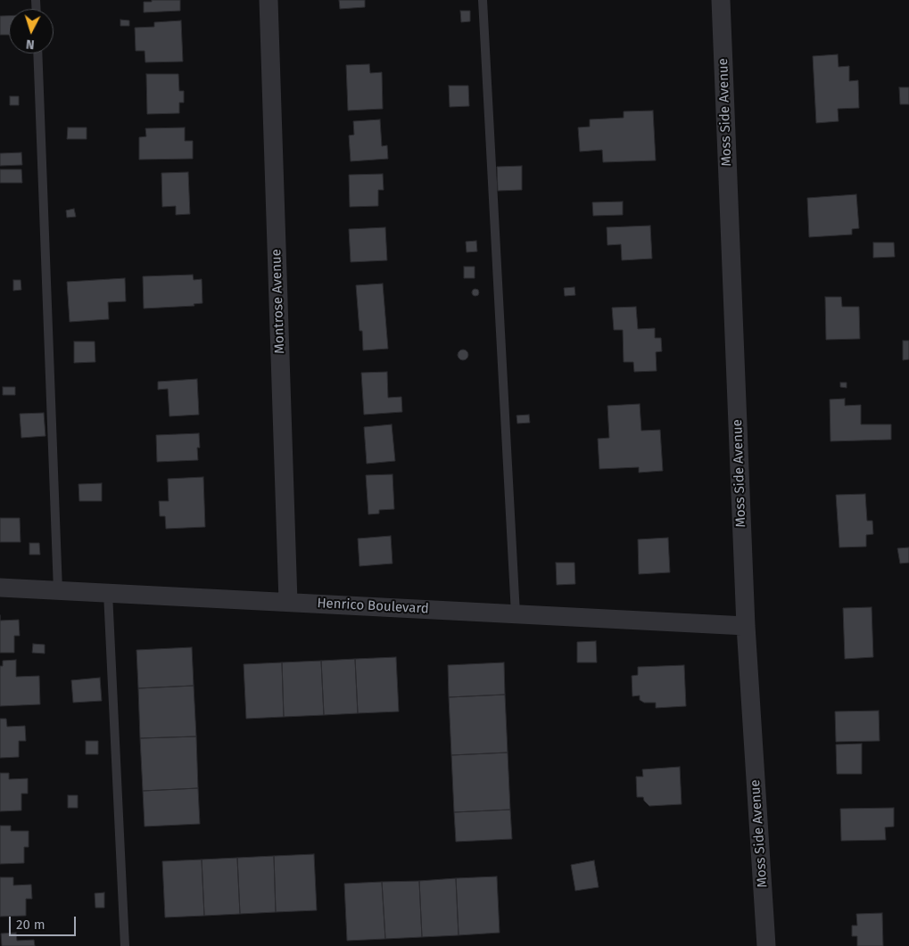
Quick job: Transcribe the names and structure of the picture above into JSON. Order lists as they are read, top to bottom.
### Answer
{
  "streets": {
    "street": ["Moss Side Avenue", "Montrose Avenue", "Henrico Boulevard"]
  },
  "crossings": [
    ["Moss Side Avenue", "Henrico Boulevard"],
    ["Montrose Avenue", "Henrico Boulevard"]
  ],
  "scale_bar": "20 m",
  "north": "bottom"
}
